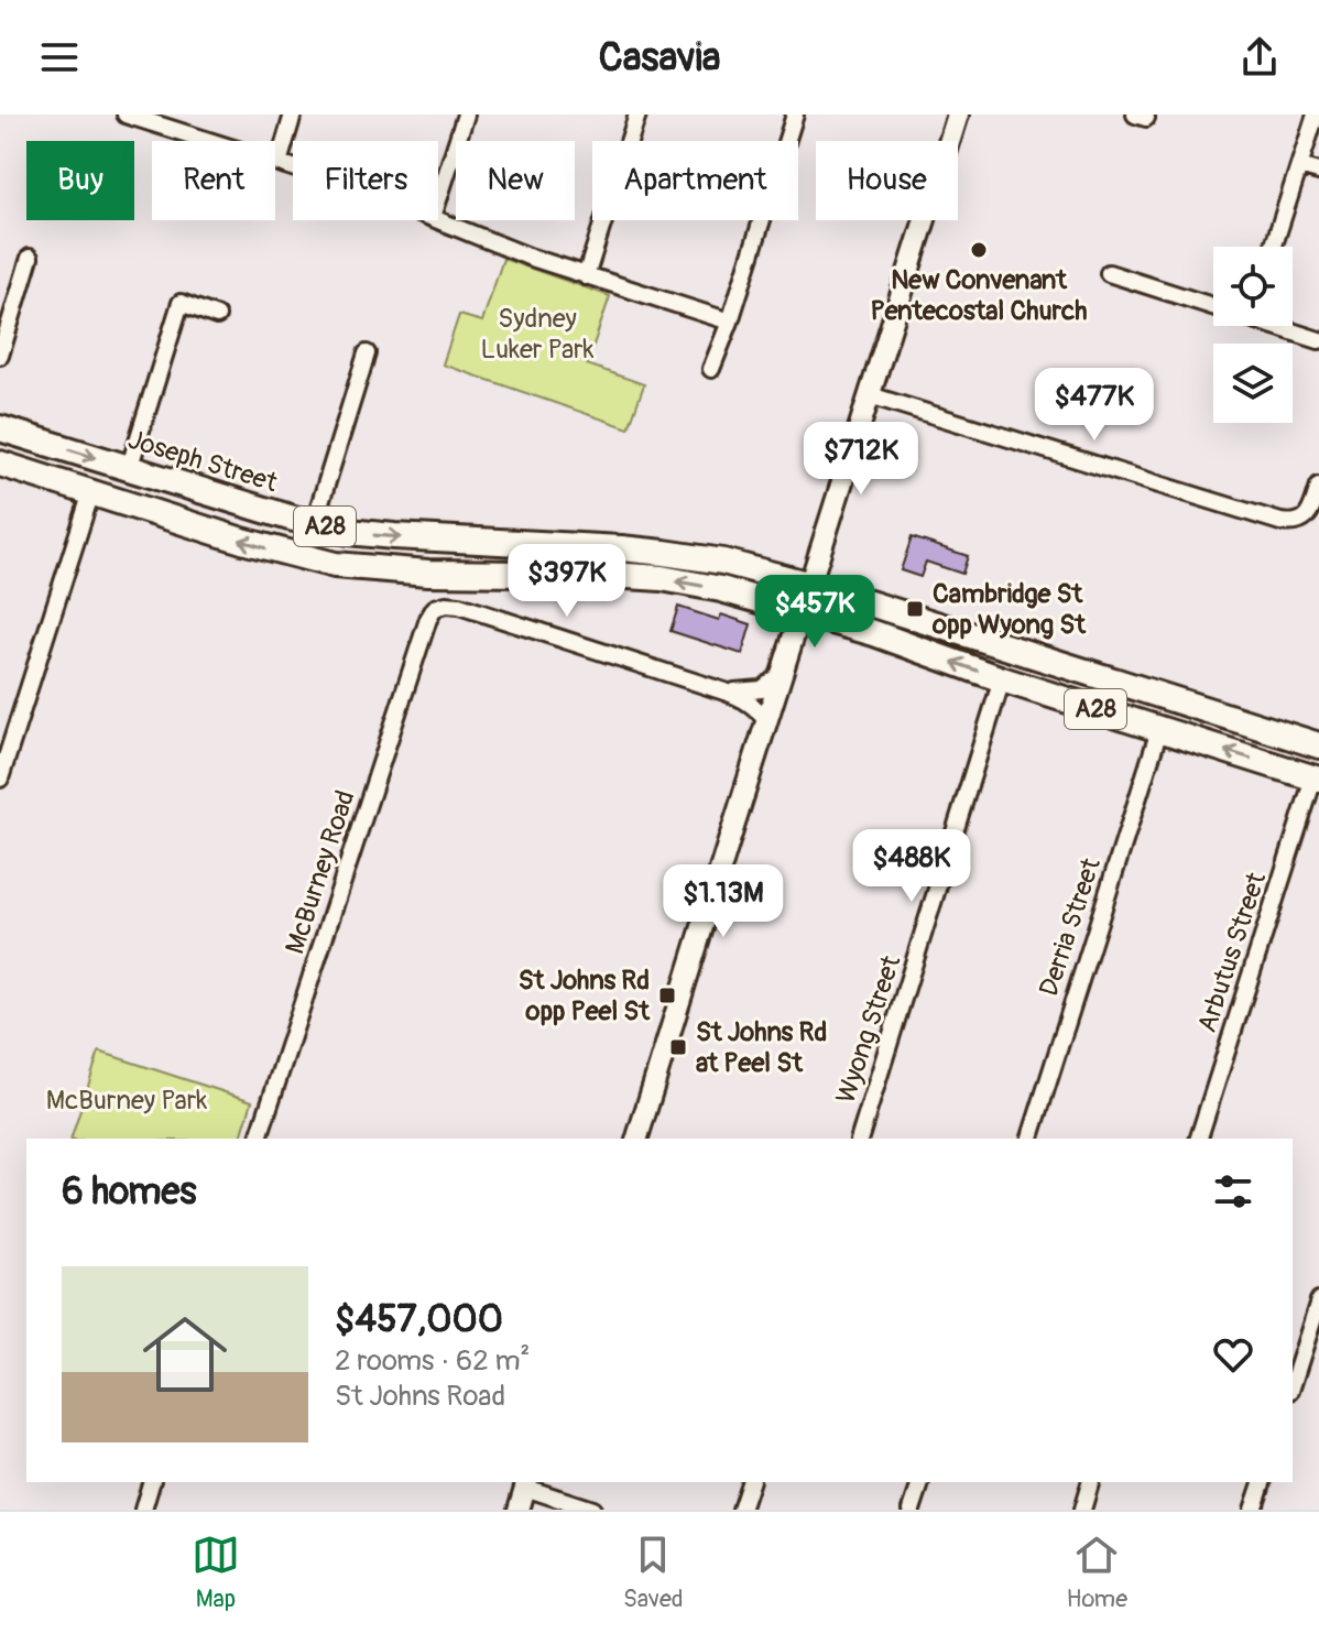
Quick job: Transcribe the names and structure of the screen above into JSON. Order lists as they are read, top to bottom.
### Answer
{
  "streets": {
    "highway": ["Joseph Street", "A28"],
    "street": [
      "McBurney Road",
      "Derria Street",
      "Arbutus Street",
      "Wyong Street"
    ]
  },
  "crossings": [
    ["Joseph Street", "A28"],
    ["A28", "Derria Street"],
    ["A28", "Arbutus Street"],
    ["A28", "Wyong Street"]
  ],
  "parks": ["Sydney Luker Park", "McBurney Park"],
  "places": {
    "other": ["New Convenant Pentecostal Church"],
    "transit": ["Cambridge St opp Wyong St", "St Johns Rd opp Peel St", "St Johns Rd at Peel St"]
  },
  "page": {
    "header": "Casavia",
    "chip": [
      "Buy",
      "Rent",
      "Filters",
      "New",
      "Apartment",
      "House"
    ],
    "price": [
      "$477K",
      "$712K",
      "$397K",
      "$457K",
      "$488K",
      "$1.13M"
    ],
    "heading": "6 homes",
    "list": [
      {
        "name": "$457,000",
        "note": "2 rooms · 62 m² · St Johns Road"
      }
    ],
    "tabs": ["Map", "Saved", "Home"]
  }
}
